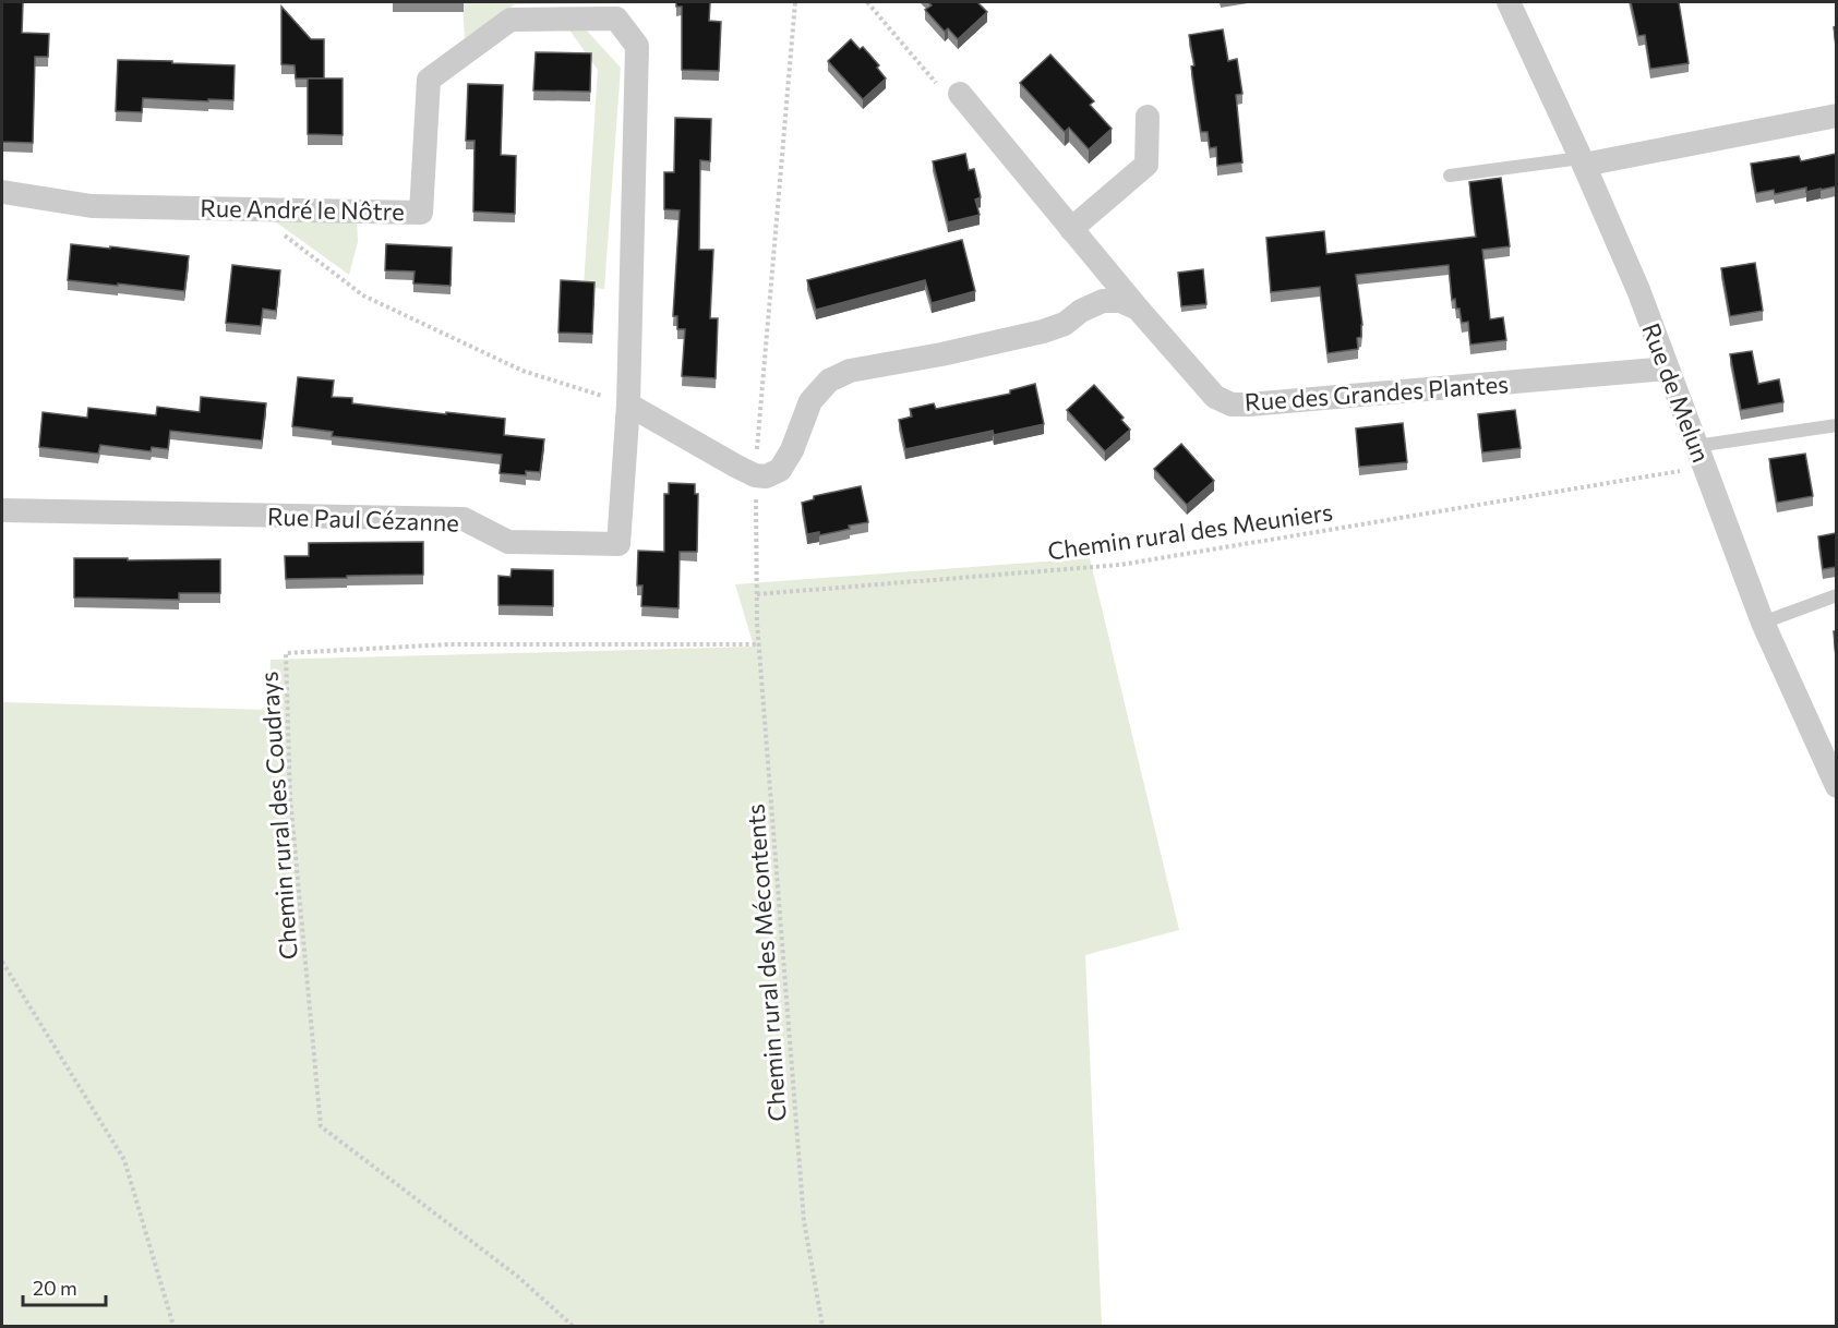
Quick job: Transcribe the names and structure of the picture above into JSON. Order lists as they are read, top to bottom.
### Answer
{
  "streets": {
    "street": [
      "Rue André le Nôtre",
      "Rue des Grandes Plantes",
      "Rue de Melun",
      "Rue Paul Cézanne"
    ],
    "path": ["Chemin rural des Meuniers", "Chemin rural des Coudrays", "Chemin rural des Mécontents"]
  },
  "crossings": [
    ["Rue André le Nôtre", "Rue Paul Cézanne"],
    ["Rue des Grandes Plantes", "Rue de Melun"],
    ["Rue de Melun", "Chemin rural des Meuniers"],
    ["Chemin rural des Meuniers", "Chemin rural des Mécontents"],
    ["Chemin rural des Coudrays", "Chemin rural des Mécontents"]
  ],
  "scale_bar": "20 m"
}
